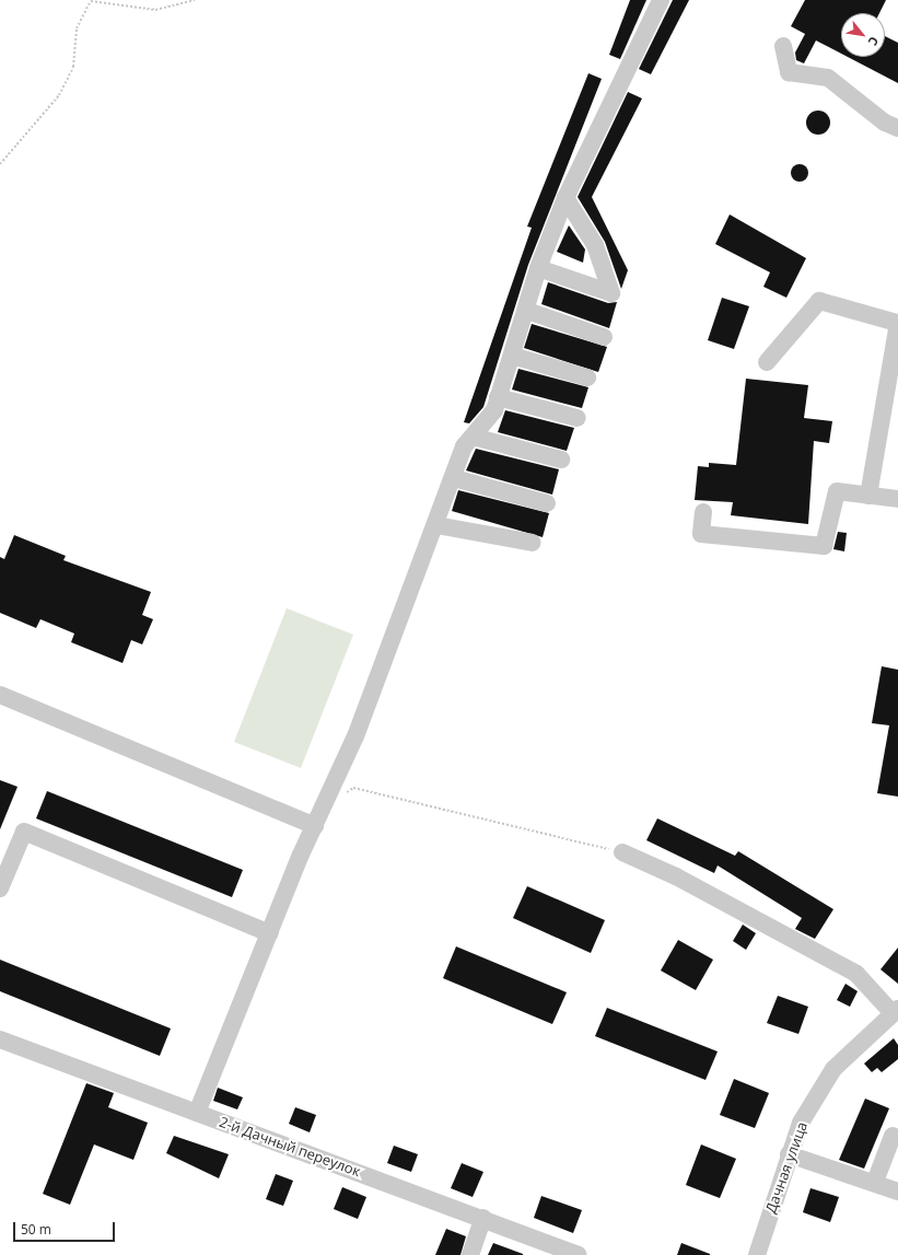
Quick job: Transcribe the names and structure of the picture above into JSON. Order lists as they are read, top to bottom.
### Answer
{
  "streets": {
    "street": ["2-й Дачный переулок", "Дачная улица"]
  },
  "scale_bar": "50 m",
  "north": "bottom right"
}
